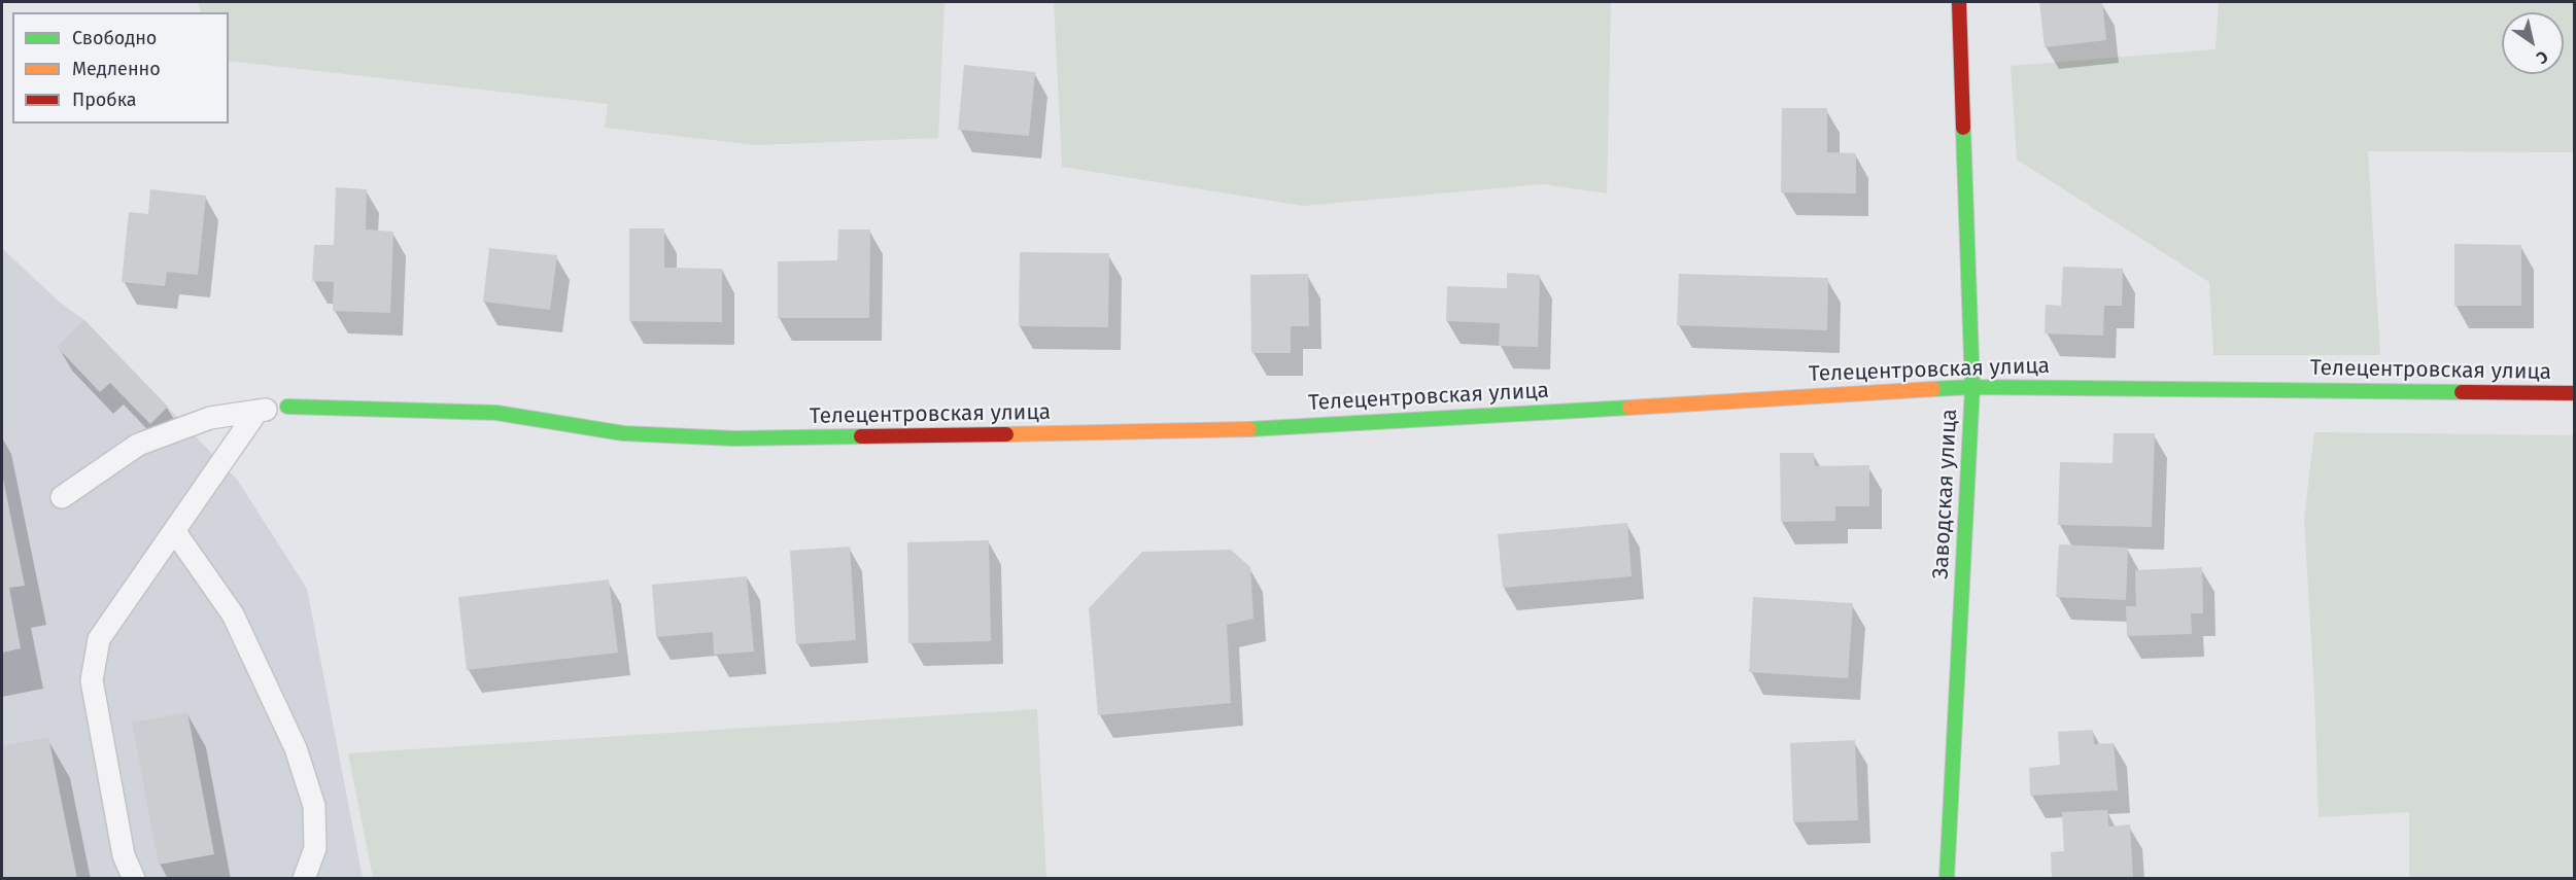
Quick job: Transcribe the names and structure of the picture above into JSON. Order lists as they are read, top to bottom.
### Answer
{
  "streets": {
    "street": ["Телецентровская улица", "Заводская улица"]
  },
  "crossings": [
    ["Телецентровская улица", "Заводская улица"]
  ],
  "legend": ["Свободно", "Медленно", "Пробка"],
  "north": "bottom right"
}
